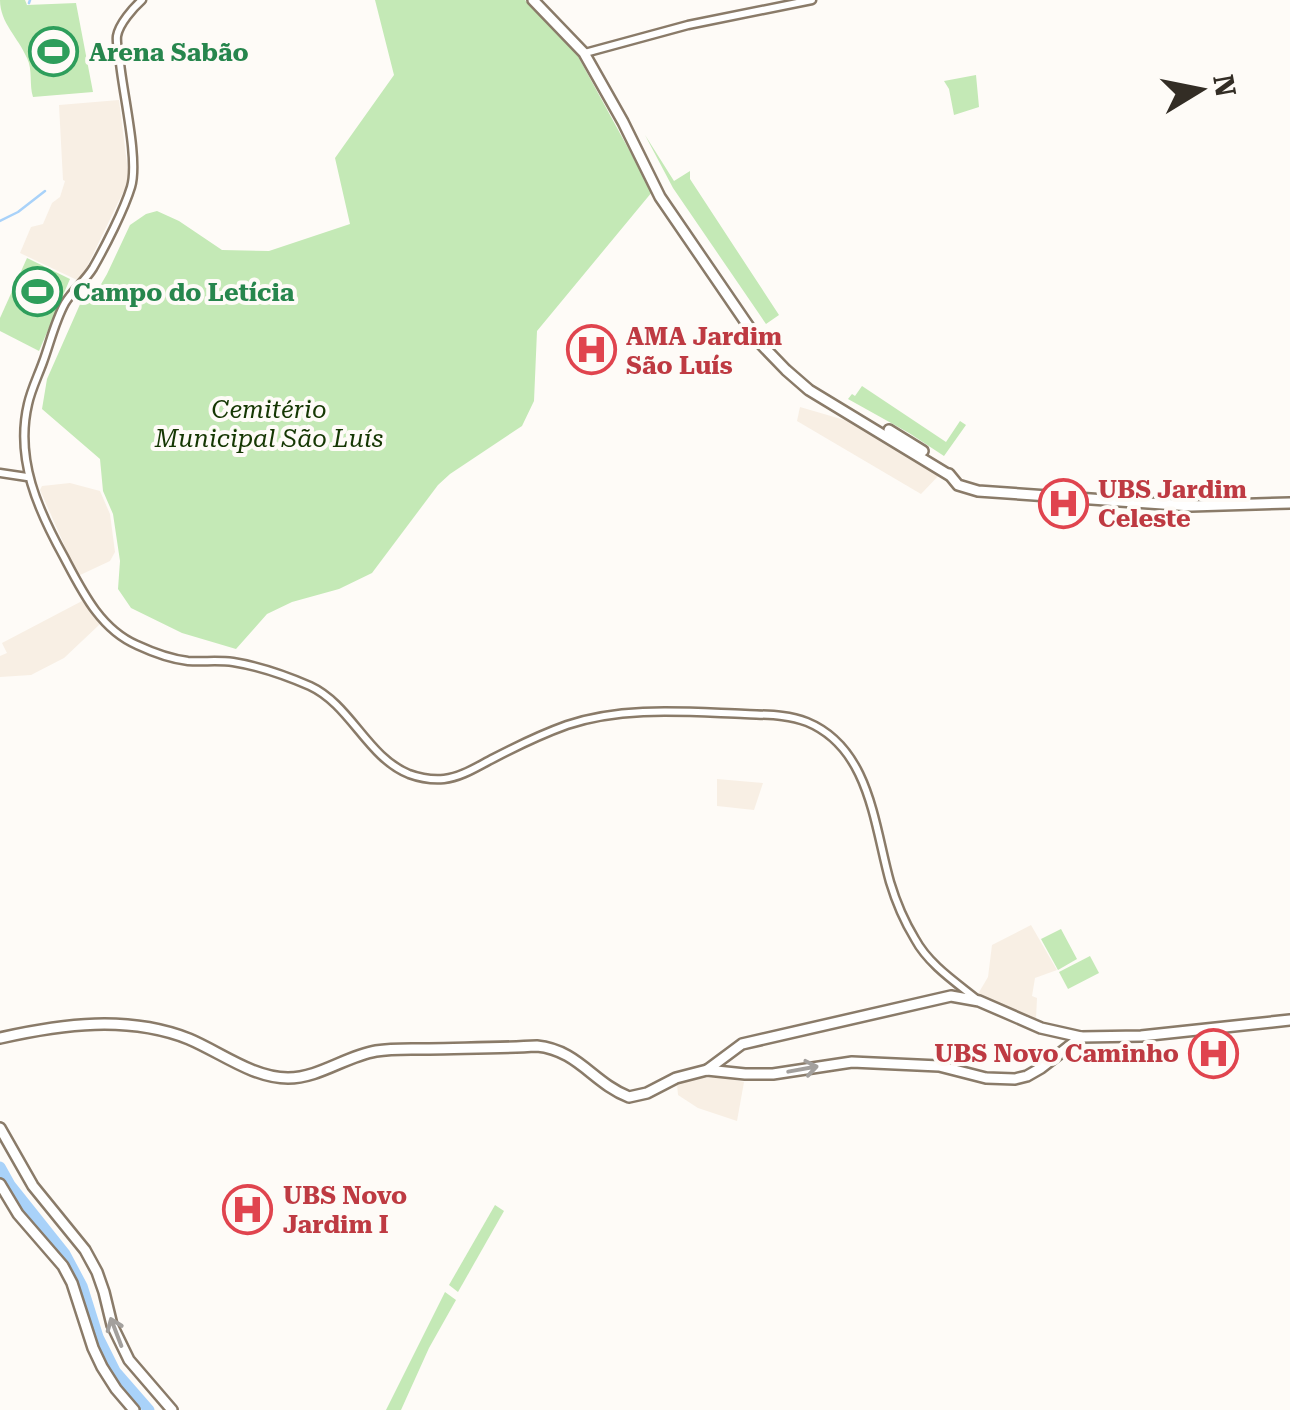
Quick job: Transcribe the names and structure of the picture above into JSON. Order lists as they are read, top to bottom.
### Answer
{
  "parks": ["Cemitério Municipal São Luís"],
  "places": {
    "sports": ["Arena Sabão", "Campo do Letícia"],
    "hospital": [
      "AMA Jardim São Luís",
      "UBS Jardim Celeste",
      "UBS Novo Caminho",
      "UBS Novo Jardim I"
    ]
  },
  "north": "right"
}
